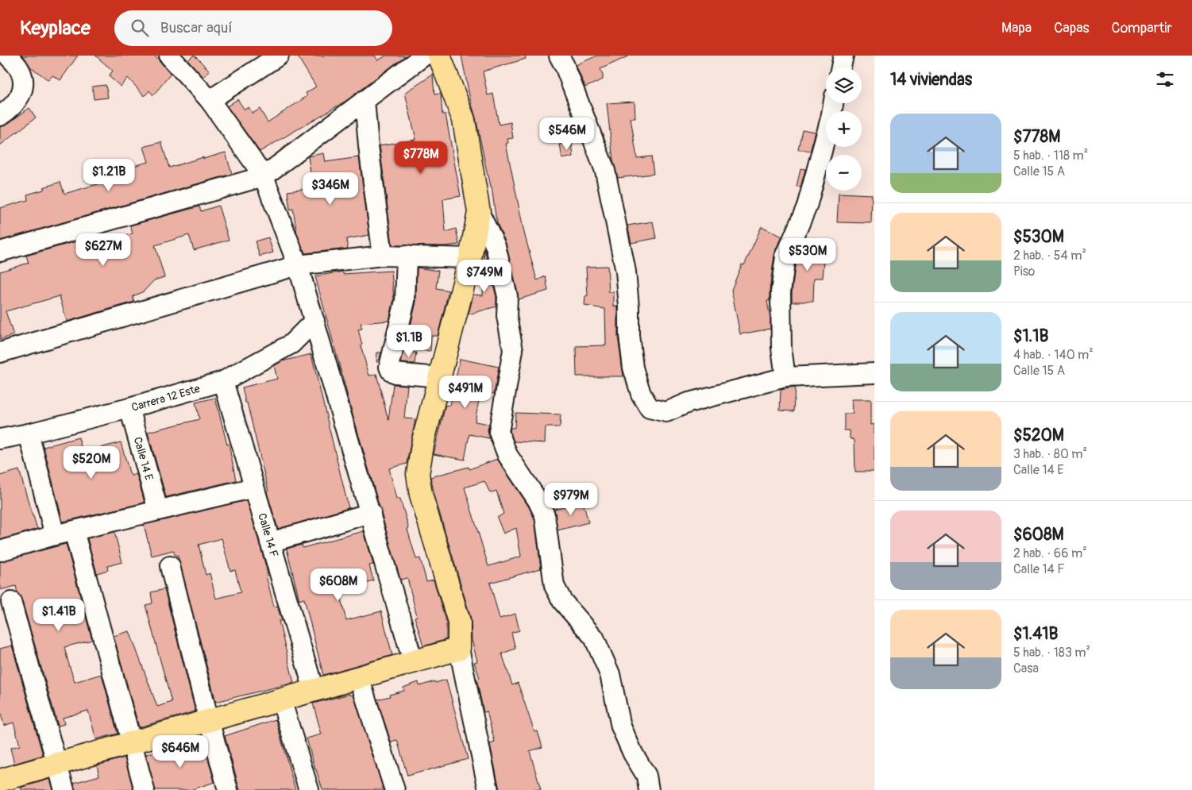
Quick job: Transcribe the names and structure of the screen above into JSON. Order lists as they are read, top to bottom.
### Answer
{
  "streets": {
    "street": ["Carrera 12 Este", "Calle 14 E", "Calle 14 F"]
  },
  "crossings": [
    ["Carrera 12 Este", "Calle 14 E"],
    ["Carrera 12 Este", "Calle 14 F"]
  ],
  "page": {
    "header": "Keyplace",
    "search": "Buscar aquí",
    "nav": ["Mapa", "Capas", "Compartir"],
    "heading": "14 viviendas",
    "map_buttons": ["+", "−"],
    "list": [
      {
        "name": "$778M",
        "note": "5 hab. · 118 m² · Calle 15 A"
      },
      {
        "name": "$530M",
        "note": "2 hab. · 54 m² · Piso"
      },
      {
        "name": "$1.1B",
        "note": "4 hab. · 140 m² · Calle 15 A"
      },
      {
        "name": "$520M",
        "note": "3 hab. · 80 m² · Calle 14 E"
      },
      {
        "name": "$608M",
        "note": "2 hab. · 66 m² · Calle 14 F"
      },
      {
        "name": "$1.41B",
        "note": "5 hab. · 183 m² · Casa"
      }
    ],
    "price": [
      "$546M",
      "$778M",
      "$1.21B",
      "$346M",
      "$627M",
      "$530M",
      "$749M",
      "$1.1B",
      "$491M",
      "$520M",
      "$979M",
      "$608M",
      "$1.41B",
      "$646M"
    ]
  }
}
